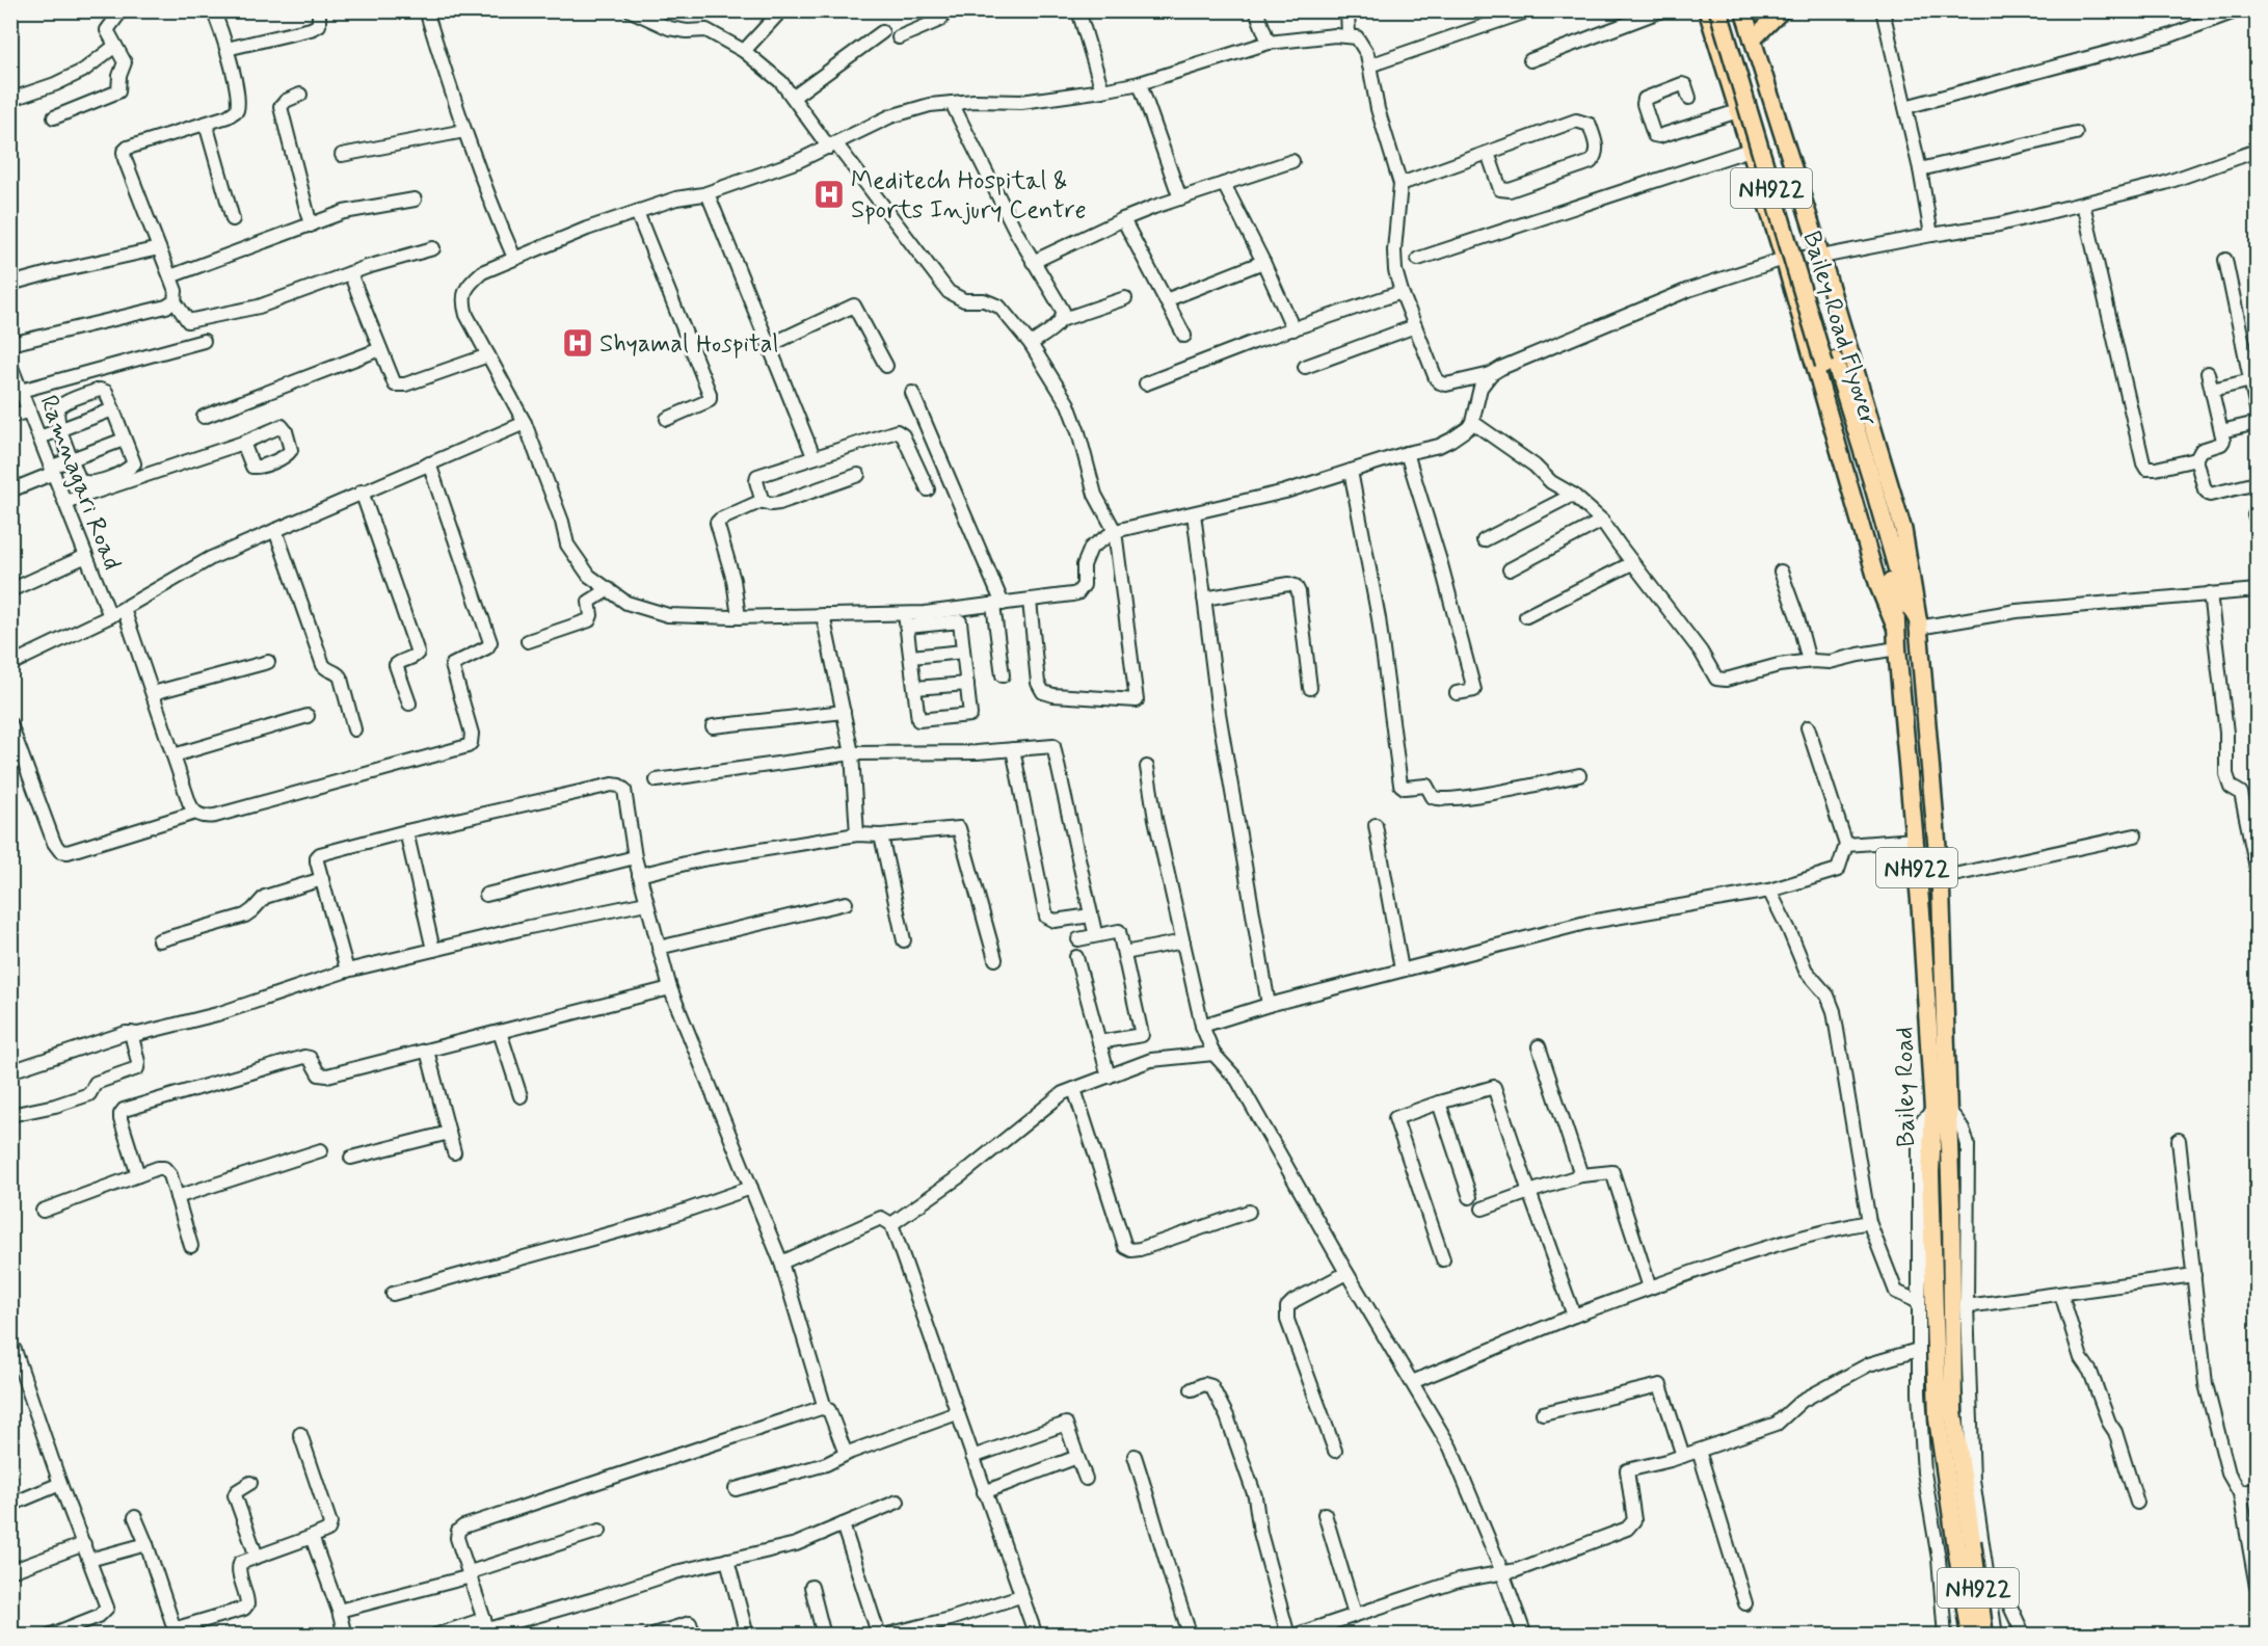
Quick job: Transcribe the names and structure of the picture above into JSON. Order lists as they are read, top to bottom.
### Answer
{
  "streets": {
    "highway": ["NH922", "Bailey Road Flyover", "Bailey Road"],
    "street": ["Ramnagari Road"]
  },
  "crossings": [
    ["NH922", "Bailey Road Flyover"],
    ["NH922", "Bailey Road"],
    ["Bailey Road Flyover", "Bailey Road"]
  ],
  "places": {
    "hospital": ["Meditech Hospital & Sports Injury Centre", "Shyamal Hospital"]
  }
}
